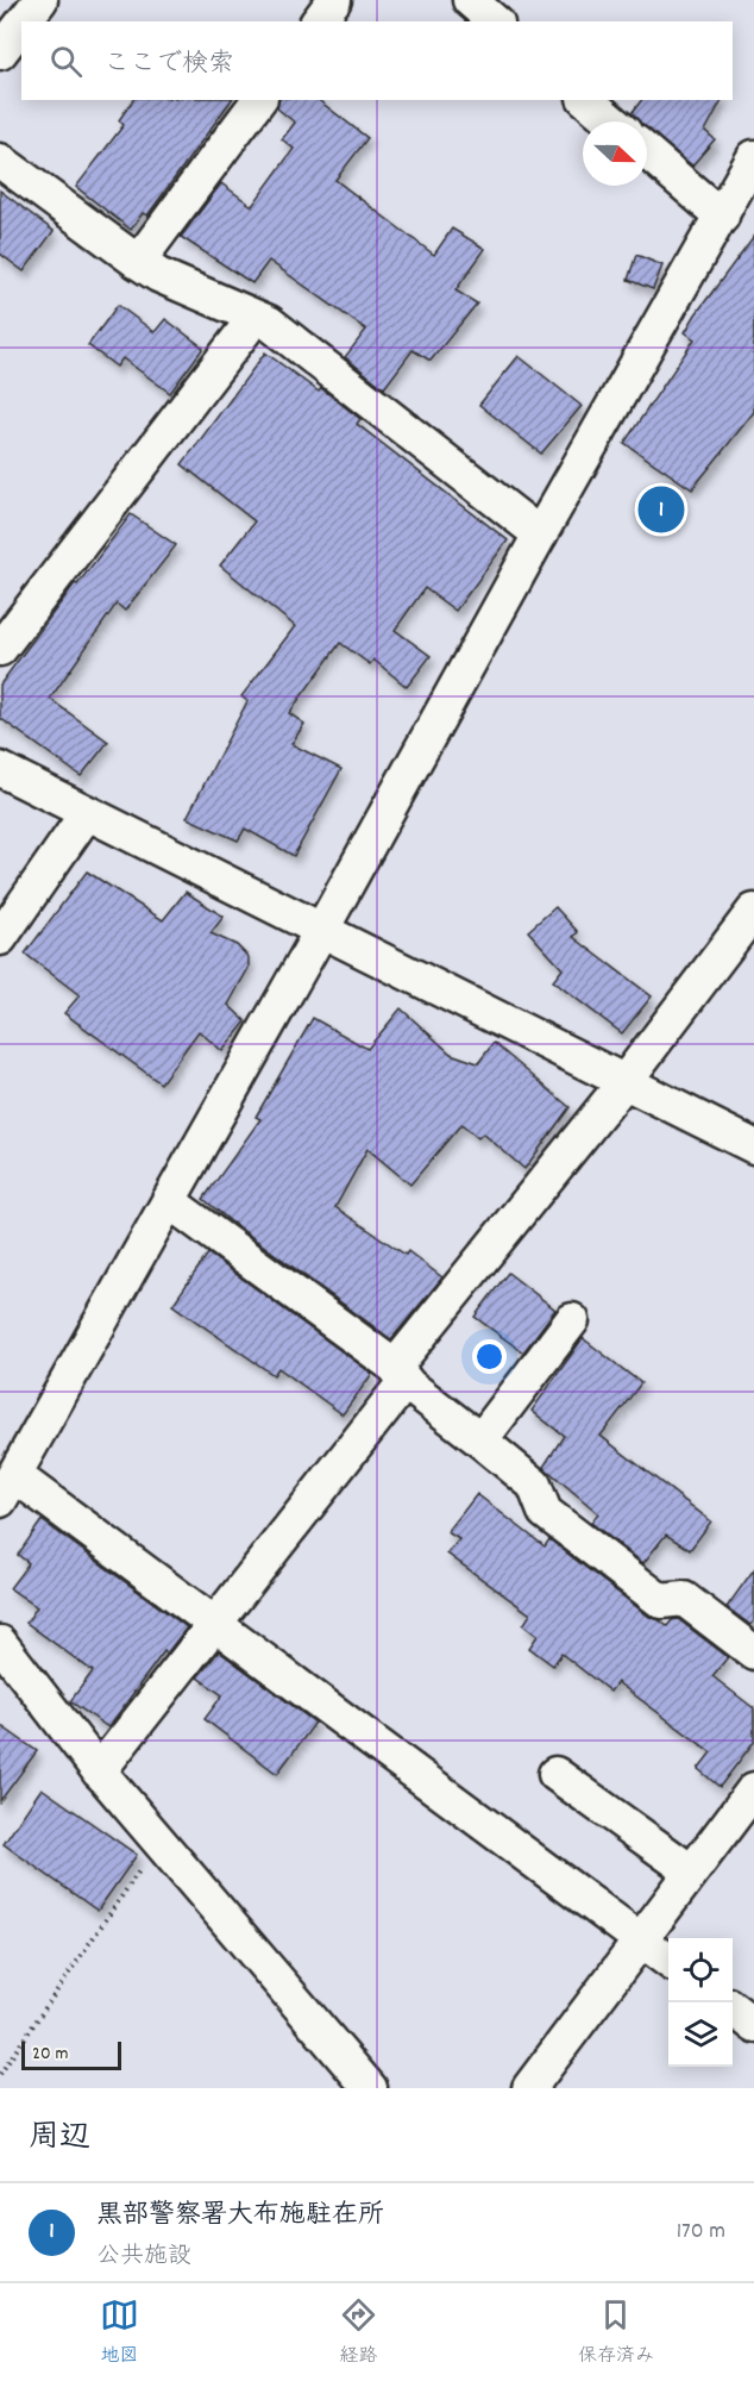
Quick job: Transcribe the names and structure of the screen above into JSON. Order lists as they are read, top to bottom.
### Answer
{
  "scale_bar": "20 m",
  "north": "right",
  "page": {
    "search": "ここで検索",
    "pins": "1",
    "scale": "20 m",
    "heading": "周辺",
    "list": [
      {
        "mark": "1",
        "name": "黒部警察署大布施駐在所",
        "note": "公共施設",
        "value": "170 m"
      }
    ],
    "nav": ["地図", "経路", "保存済み"]
  }
}
